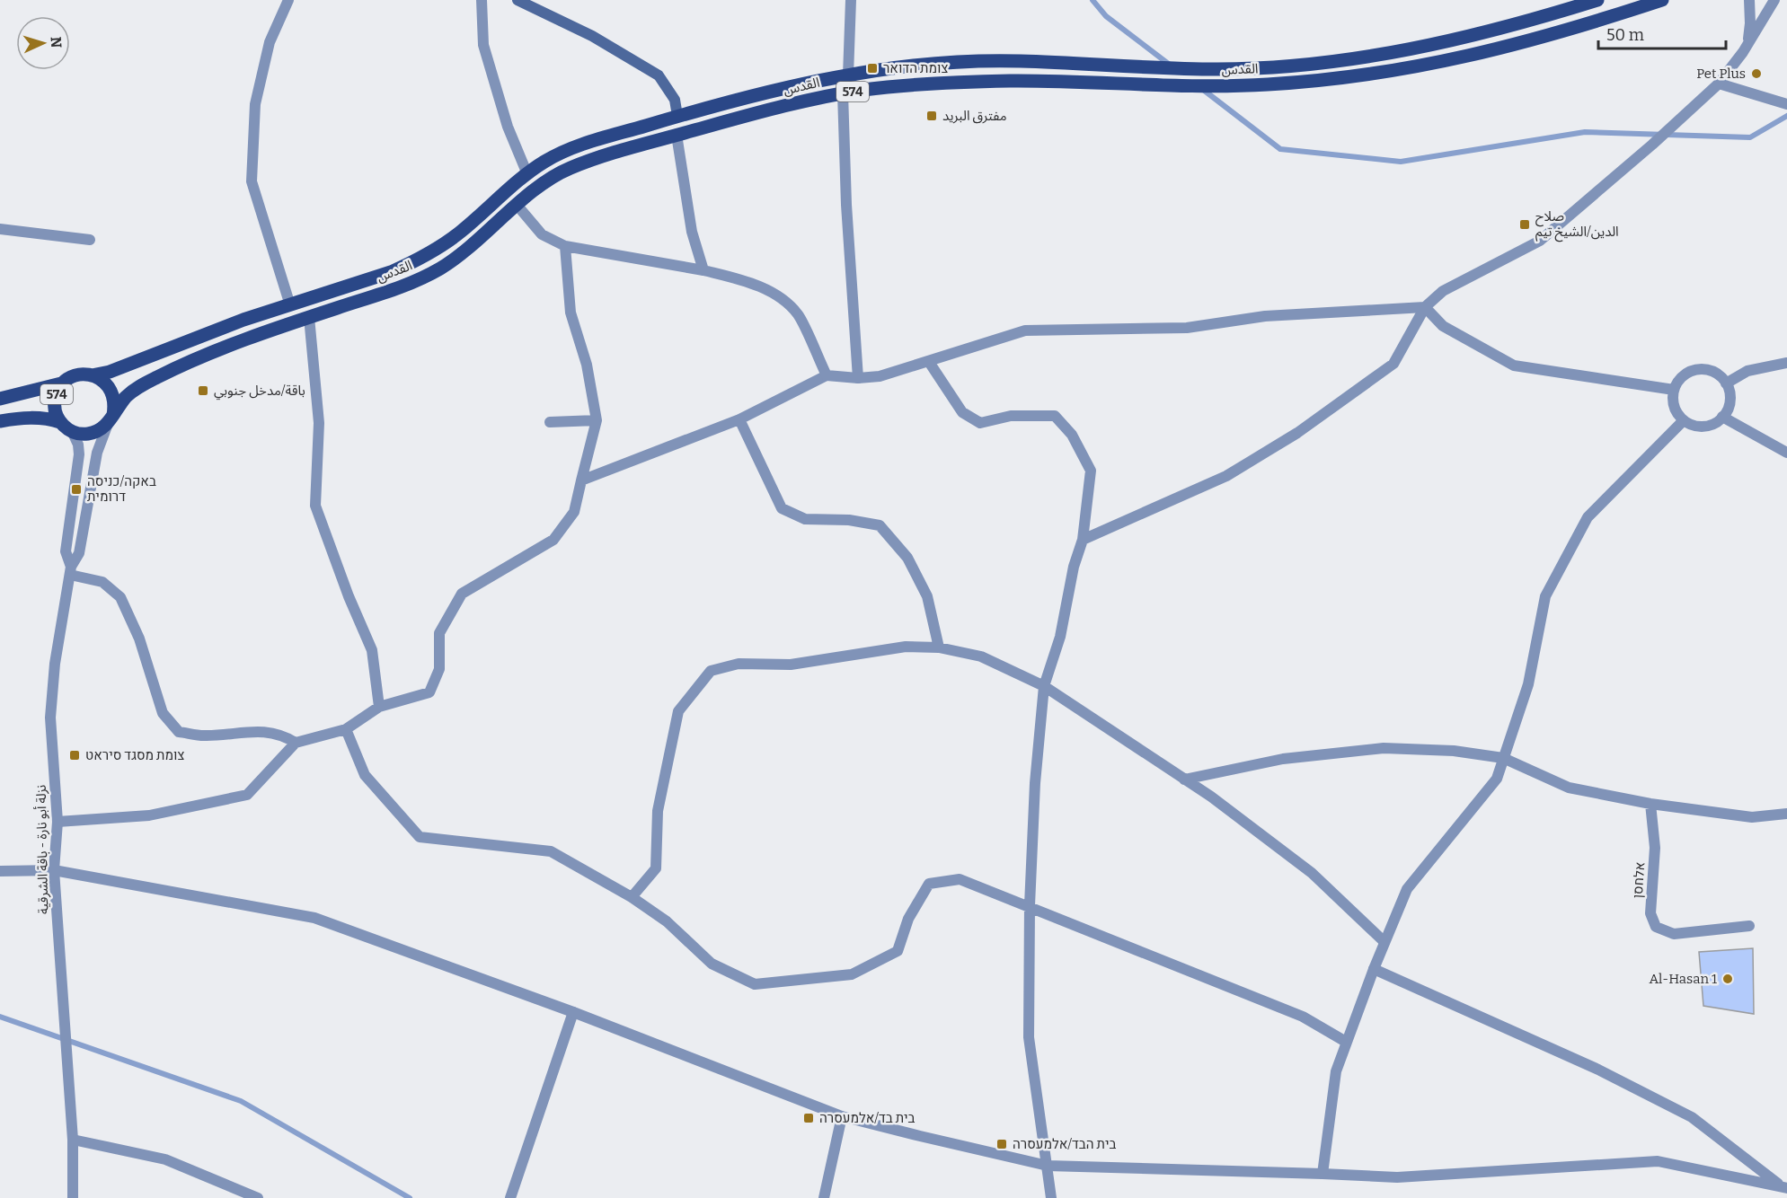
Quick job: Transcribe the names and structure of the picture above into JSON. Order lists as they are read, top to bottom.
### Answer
{
  "streets": {
    "main road": ["القدس", "574"],
    "street": ["نزلة أبو نارة - باقة الشرقية", "אלחסן"]
  },
  "crossings": [
    ["القدس", "574"],
    ["القدس", "نزلة أبو نارة - باقة الشرقية"],
    ["574", "نزلة أبو نارة - باقة الشرقية"]
  ],
  "places": {
    "transit": [
      "צומת הדואר",
      "مفترق البريد",
      "صلاح الدين/الشيخ تيم",
      "باقة/مدخل جنوبي",
      "באקה/כניסה דרומית",
      "צומת מסגד סיראט",
      "בית בד/אלמעסרה",
      "בית הבד/אלמעסרה"
    ],
    "other": ["Pet Plus", "Al-Hasan 1"]
  },
  "scale_bar": "50 m",
  "north": "right"
}
